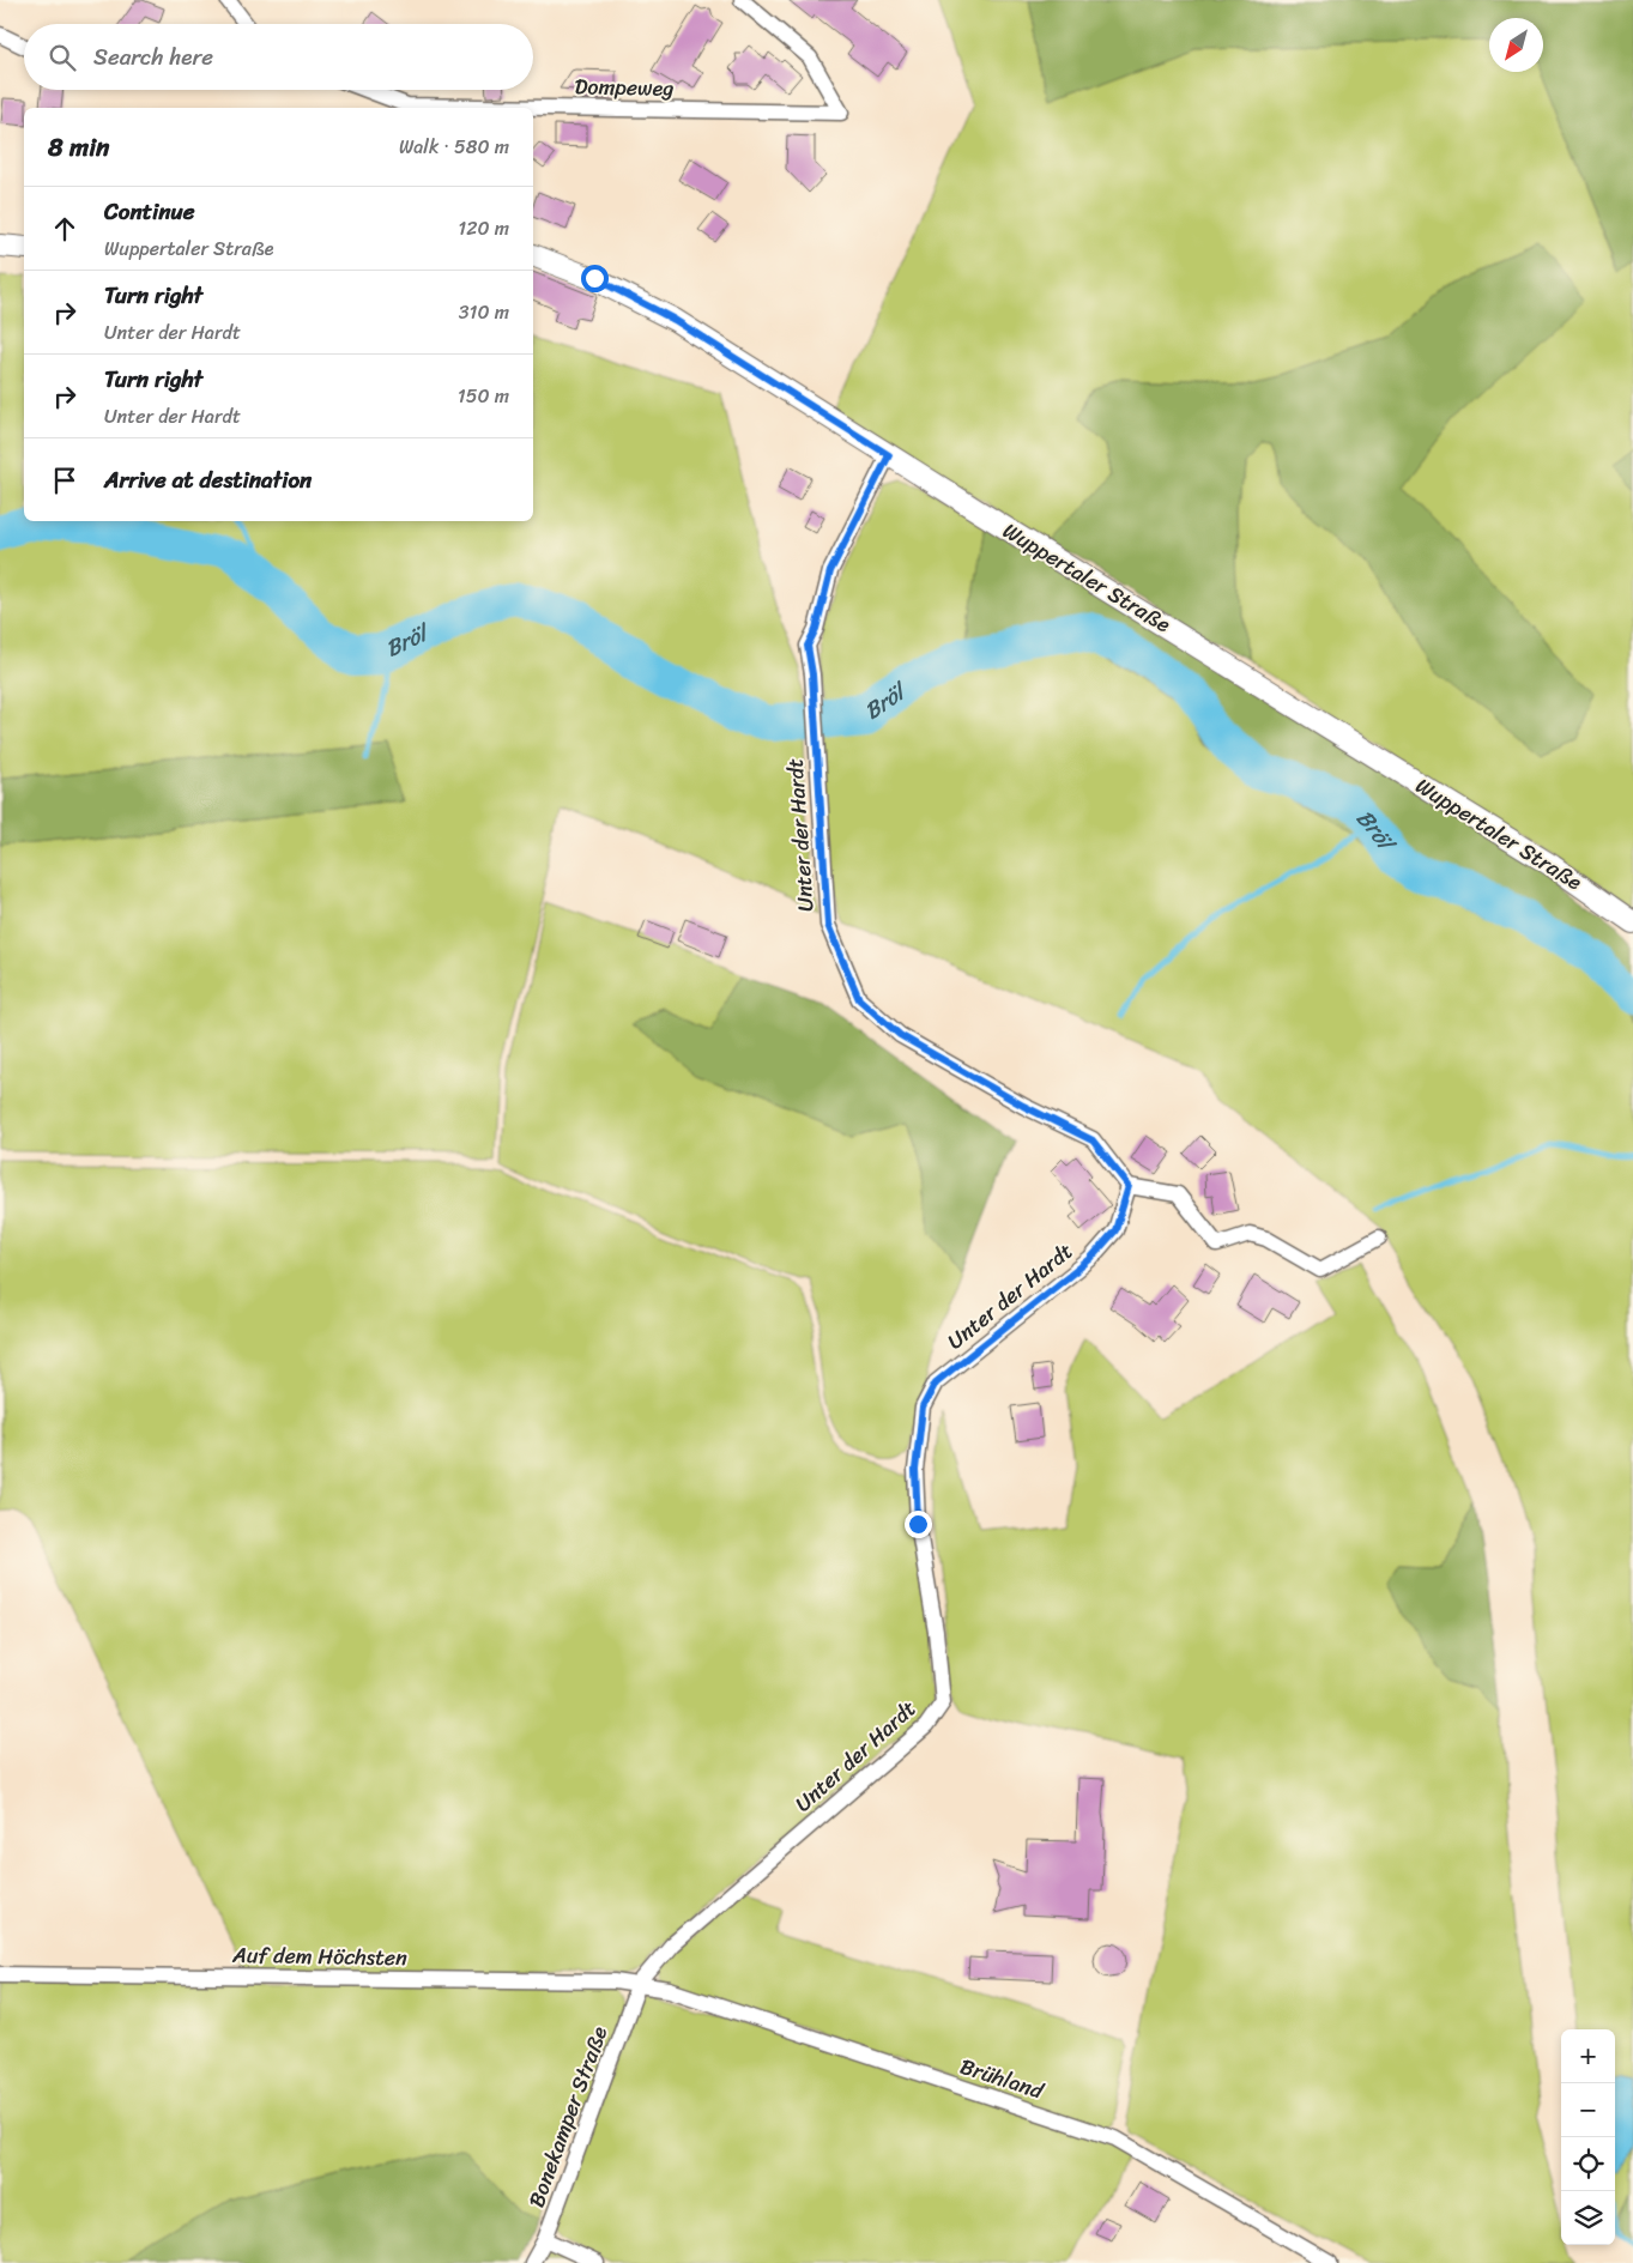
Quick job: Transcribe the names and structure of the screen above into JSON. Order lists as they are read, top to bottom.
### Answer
{
  "streets": {
    "main road": ["Wuppertaler Straße"],
    "street": [
      "Dompeweg",
      "Unter der Hardt",
      "Auf dem Höchsten",
      "Brühland",
      "Bonekamper Straße"
    ]
  },
  "crossings": [
    ["Wuppertaler Straße", "Unter der Hardt"],
    ["Unter der Hardt", "Auf dem Höchsten"],
    ["Unter der Hardt", "Brühland"],
    ["Unter der Hardt", "Bonekamper Straße"],
    ["Auf dem Höchsten", "Brühland"],
    ["Auf dem Höchsten", "Bonekamper Straße"],
    ["Brühland", "Bonekamper Straße"]
  ],
  "water": ["Bröl"],
  "north": "bottom left",
  "page": {
    "search": "Search here",
    "heading": ["8 min", "Walk · 580 m"],
    "list": [
      ["Continue", "Wuppertaler Straße", "120 m"],
      ["Turn right", "Unter der Hardt", "310 m"],
      ["Turn right", "Unter der Hardt", "150 m"],
      "Arrive at destination"
    ],
    "map_buttons": ["+", "−"]
  }
}
